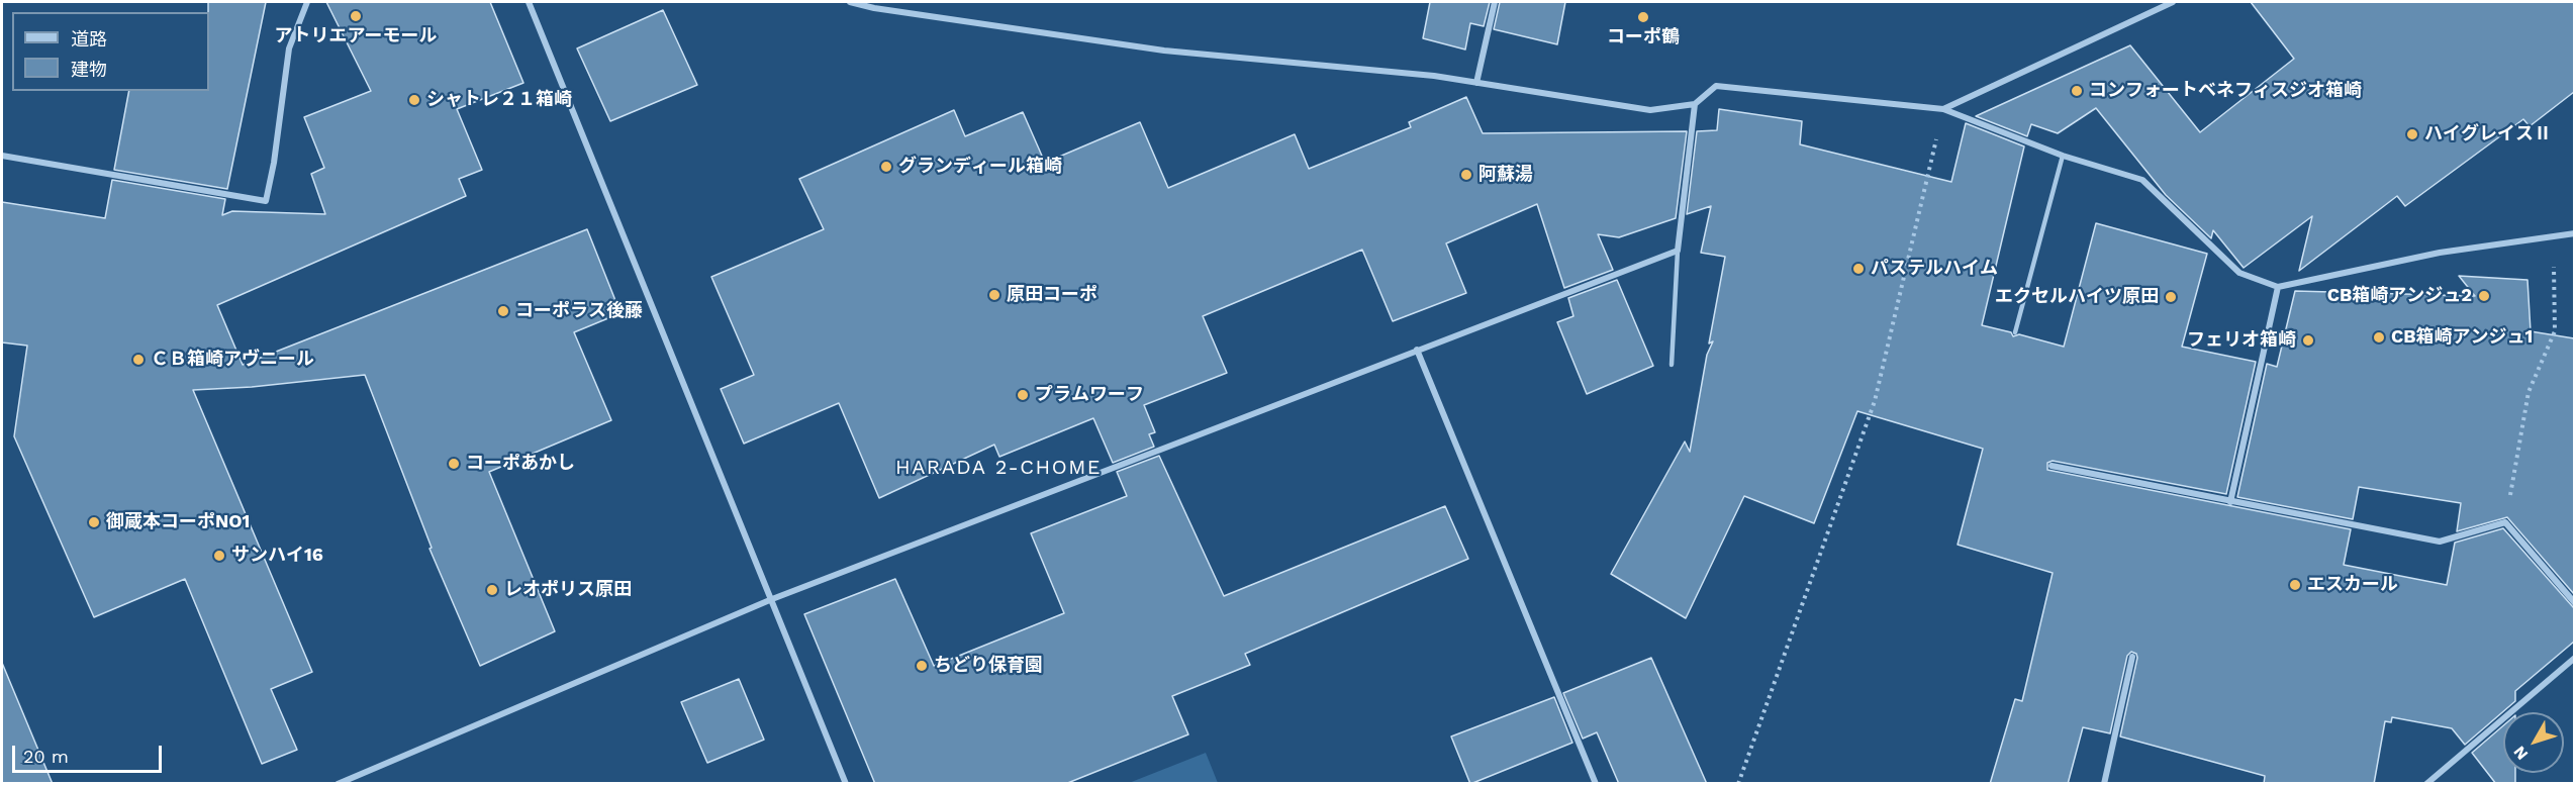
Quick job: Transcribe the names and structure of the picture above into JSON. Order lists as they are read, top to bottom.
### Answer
{
  "districts": ["HARADA 2-CHOME"],
  "places": [
    "アトリエアーモール",
    "コーポ鶴",
    "コンフォートベネフィスジオ箱崎",
    "シャトレ２１箱崎",
    "ハイグレイスⅡ",
    "グランディール箱崎",
    "阿蘇湯",
    "パステルハイム",
    "原田コーポ",
    "CB箱崎アンジュ2",
    "エクセルハイツ原田",
    "コーポラス後藤",
    "CB箱崎アンジュ1",
    "フェリオ箱崎",
    "ＣＢ箱崎アヴニール",
    "プラムワーフ",
    "コーポあかし",
    "御蔵本コーポNO1",
    "サンハイ16",
    "エスカール",
    "レオポリス原田",
    "ちどり保育園"
  ],
  "legend": ["道路", "建物"],
  "scale_bar": "20 m",
  "north": "bottom left"
}
